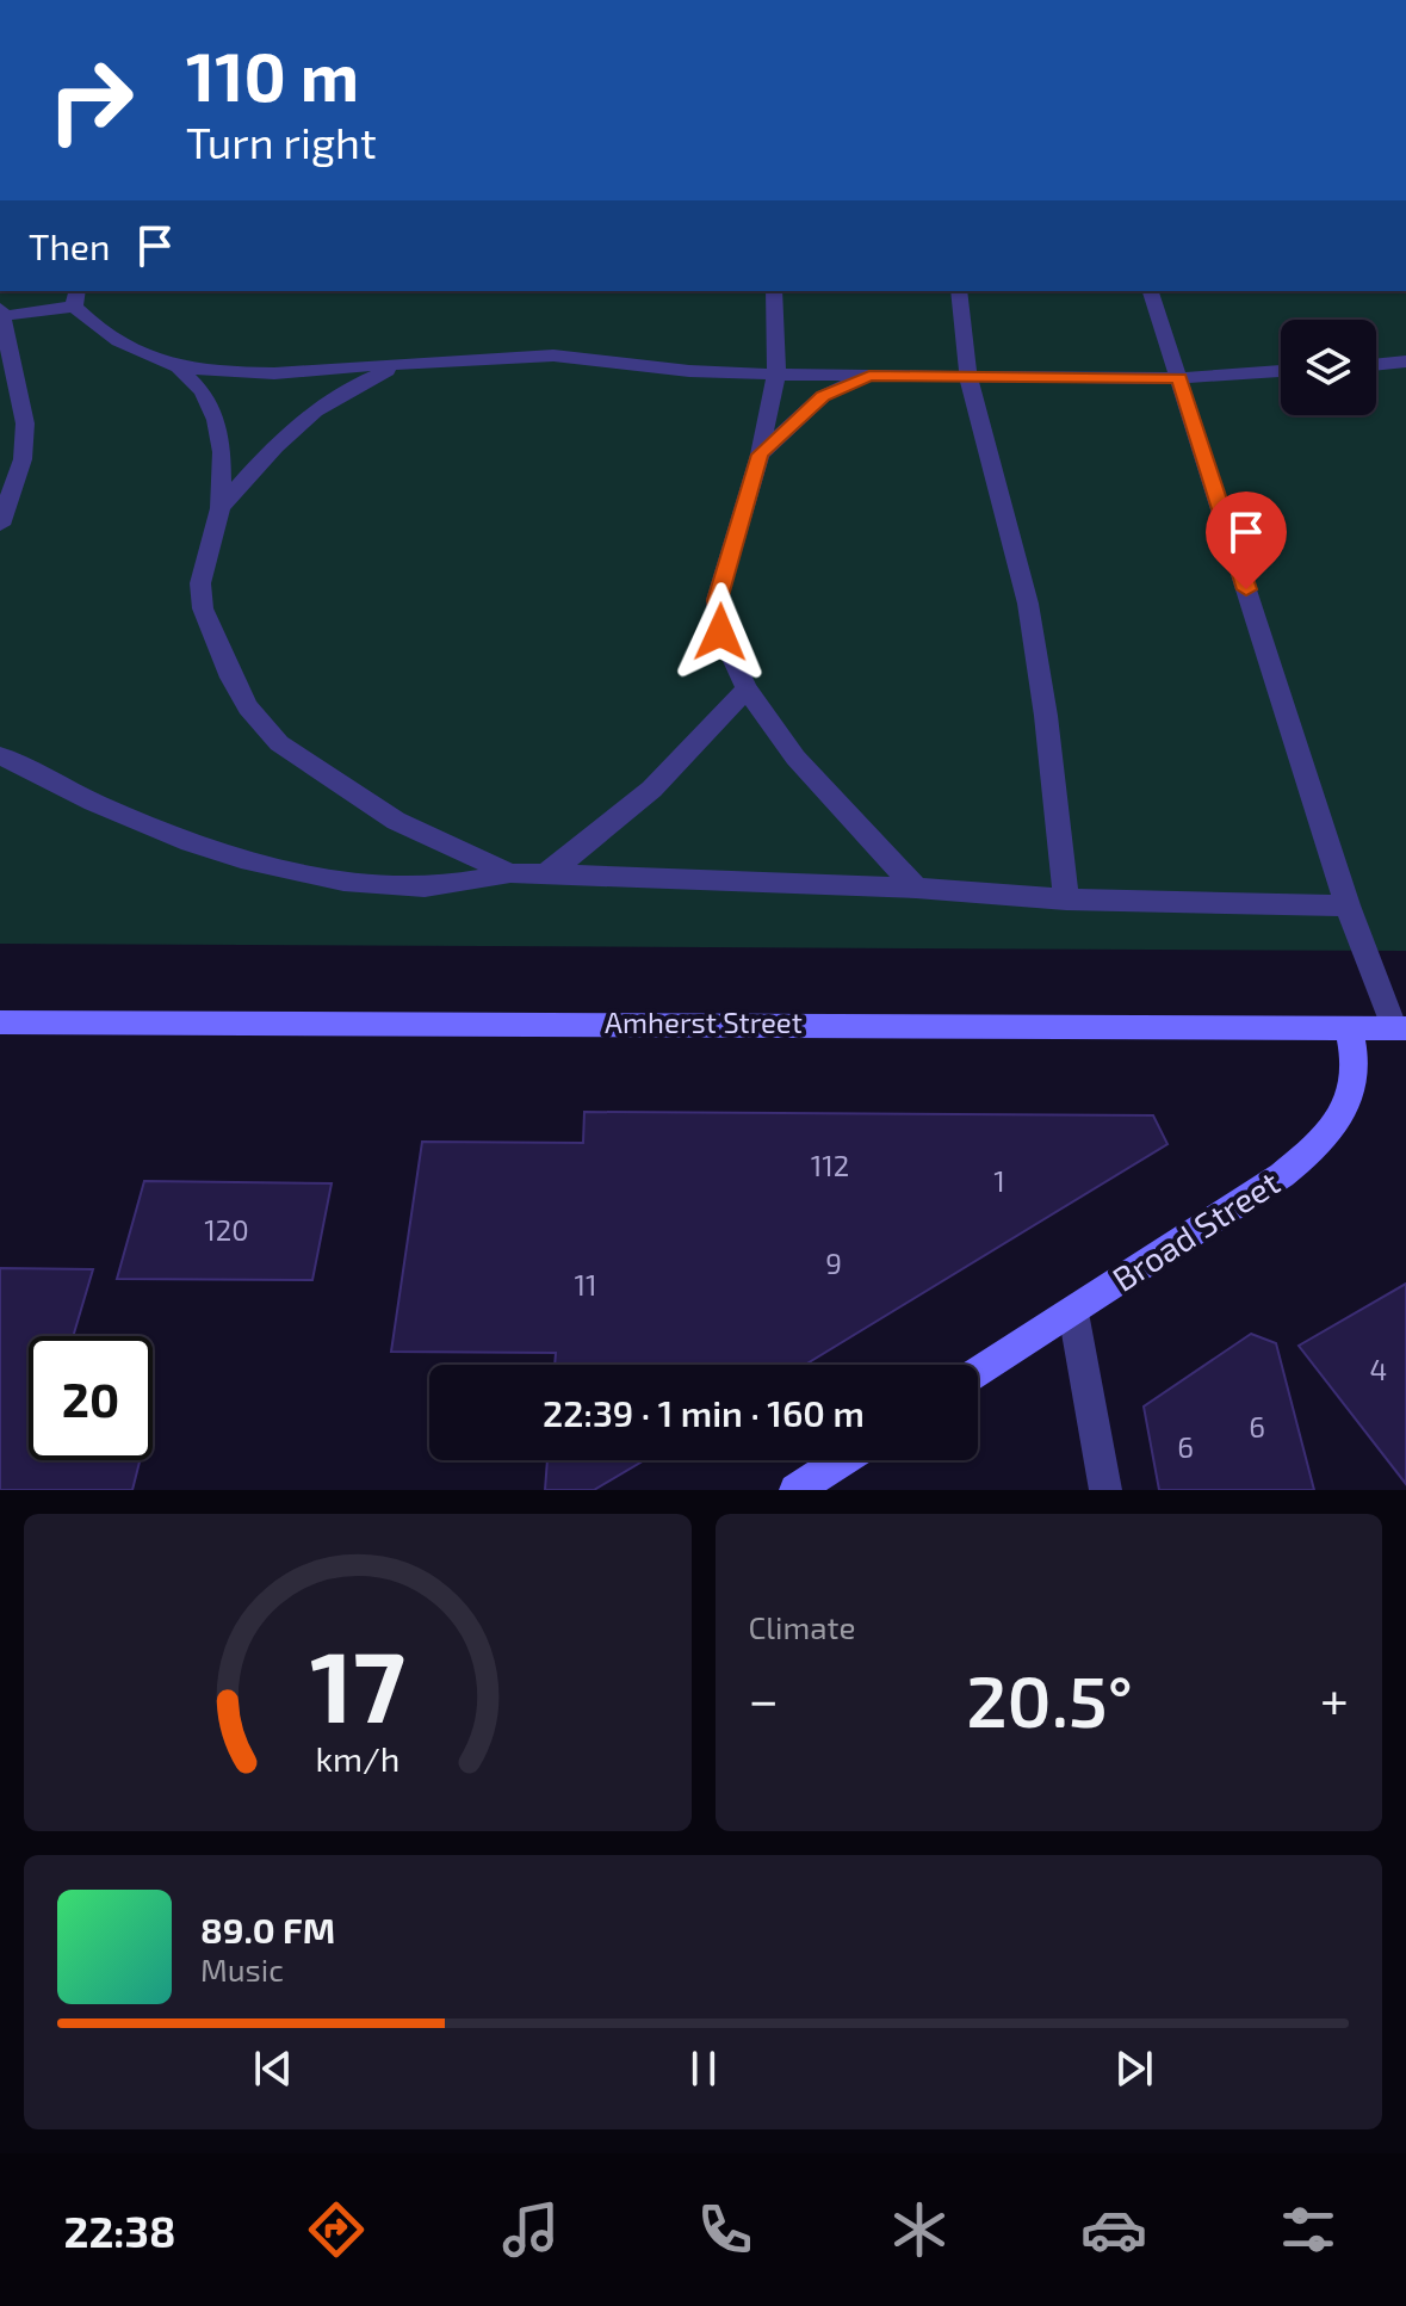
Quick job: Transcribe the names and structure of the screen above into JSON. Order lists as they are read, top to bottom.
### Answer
{
  "streets": {
    "main road": ["Amherst Street", "Broad Street"]
  },
  "crossings": [
    ["Amherst Street", "Broad Street"]
  ],
  "house_numbers": [
    "112",
    "1",
    "120",
    "9",
    "11",
    "4",
    "6",
    "6"
  ],
  "page": {
    "turn": ["110 m", "Turn right"],
    "then": "Then",
    "limit": "20",
    "trip": "22:39 · 1 min · 160 m",
    "tile": "Climate",
    "heat": ["−", "20.5°", "+"],
    "song": ["89.0 FM", "Music"],
    "tabs": "22:38",
    "gauge": ["17", "km/h"]
  }
}
